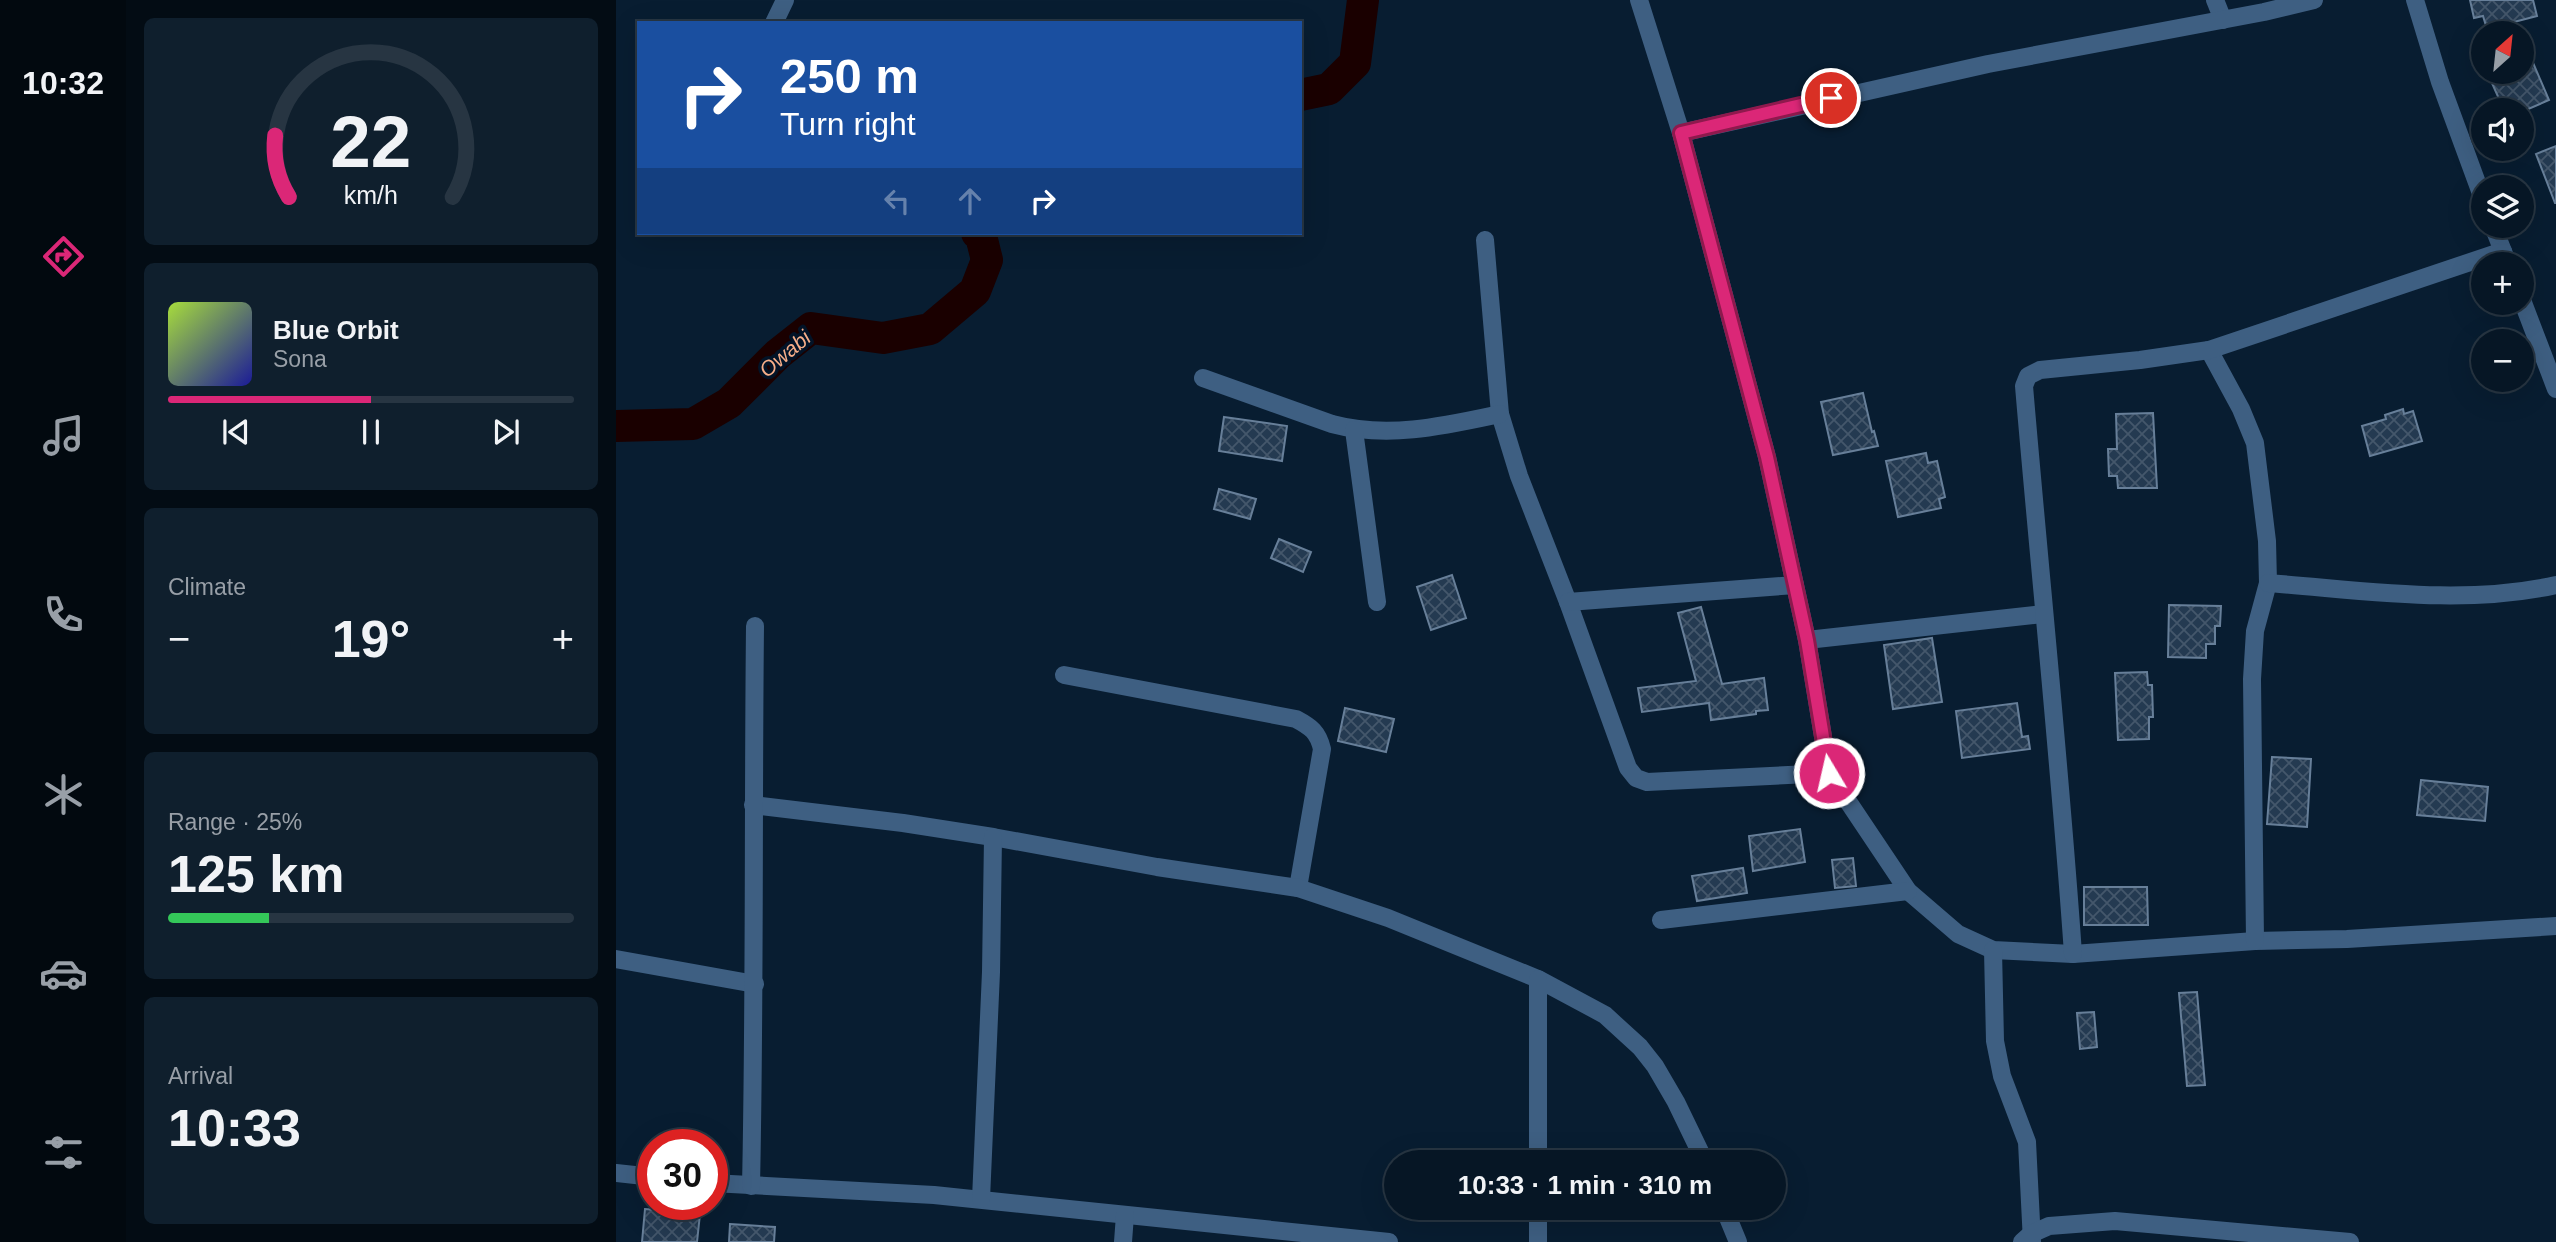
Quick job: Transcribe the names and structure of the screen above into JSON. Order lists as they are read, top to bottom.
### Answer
{
  "water": ["Owabi"],
  "north": "top right",
  "page": {
    "tabs": "10:32",
    "map_buttons": ["+", "−"],
    "turn": ["250 m", "Turn right"],
    "song": ["Blue Orbit", "Sona"],
    "tile": [
      "Climate",
      ["Range · 25%", "125 km"],
      ["Arrival", "10:33"]
    ],
    "heat": ["−", "19°", "+"],
    "limit": "30",
    "trip": "10:33 · 1 min · 310 m",
    "gauge": ["22", "km/h"]
  }
}
